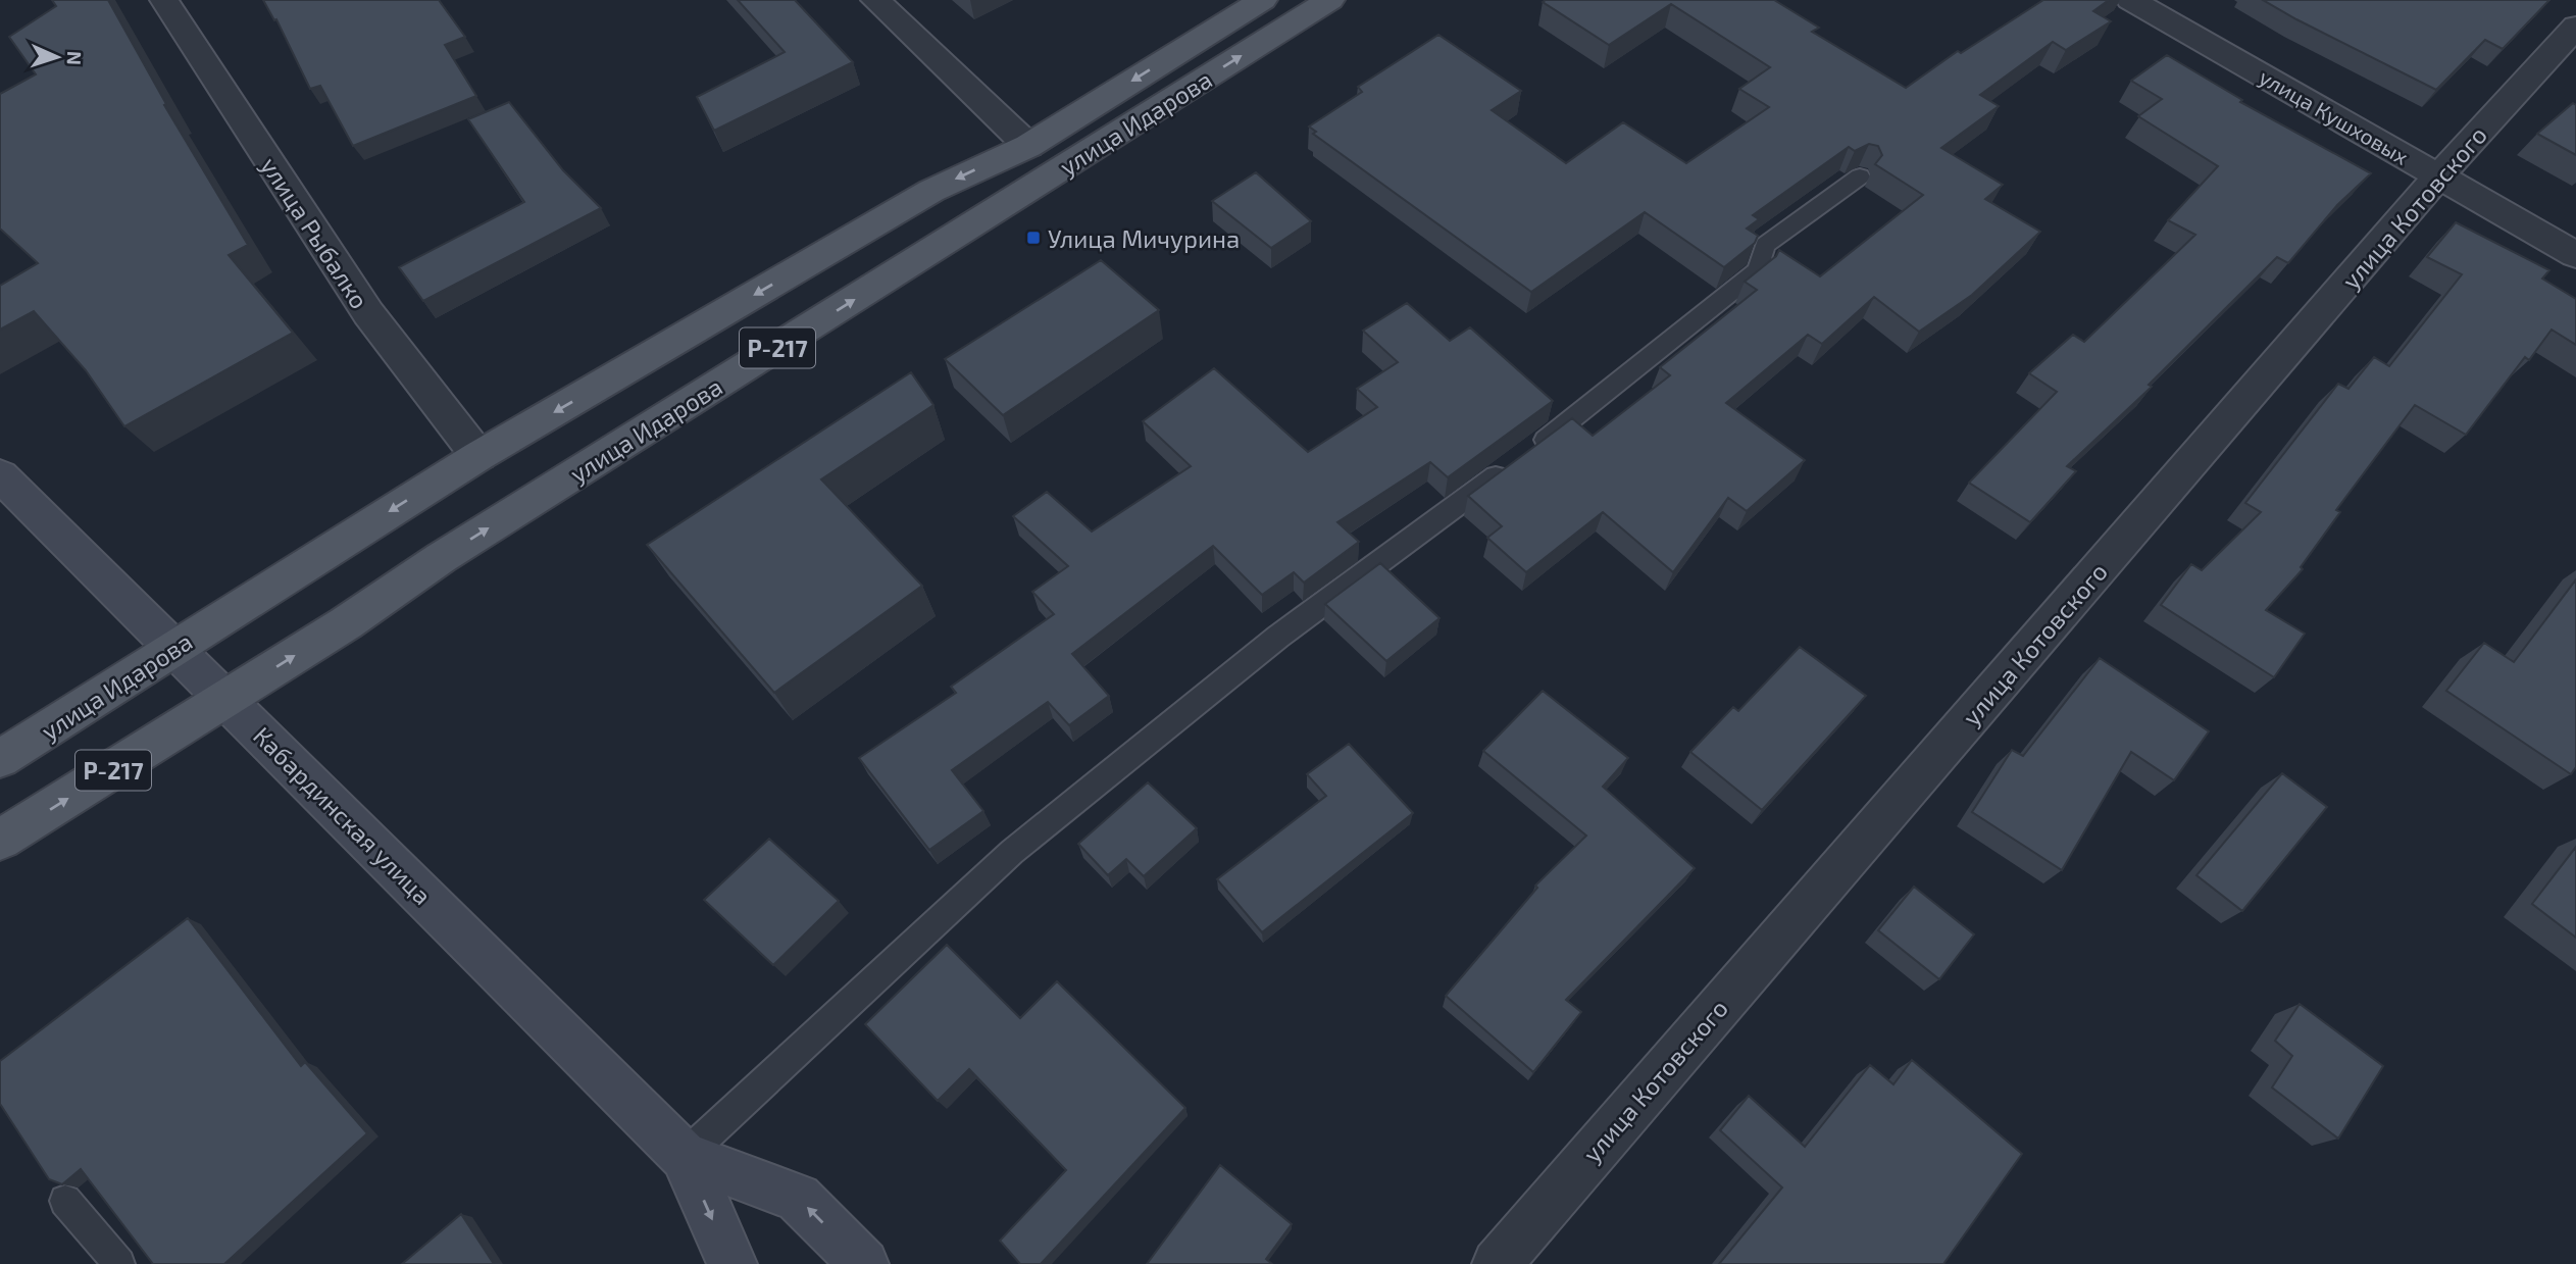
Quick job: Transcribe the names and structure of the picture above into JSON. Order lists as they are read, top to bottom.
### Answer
{
  "streets": {
    "main road": ["улица Идарова", "Р-217", "Кабардинская улица"],
    "street": ["улица Кушховых", "улица Котовского", "улица Рыбалко"]
  },
  "crossings": [
    ["улица Кушховых", "улица Котовского"],
    ["улица Идарова", "улица Рыбалко"],
    ["улица Идарова", "Кабардинская улица"]
  ],
  "places": {
    "transit": ["Улица Мичурина"]
  },
  "north": "right"
}
